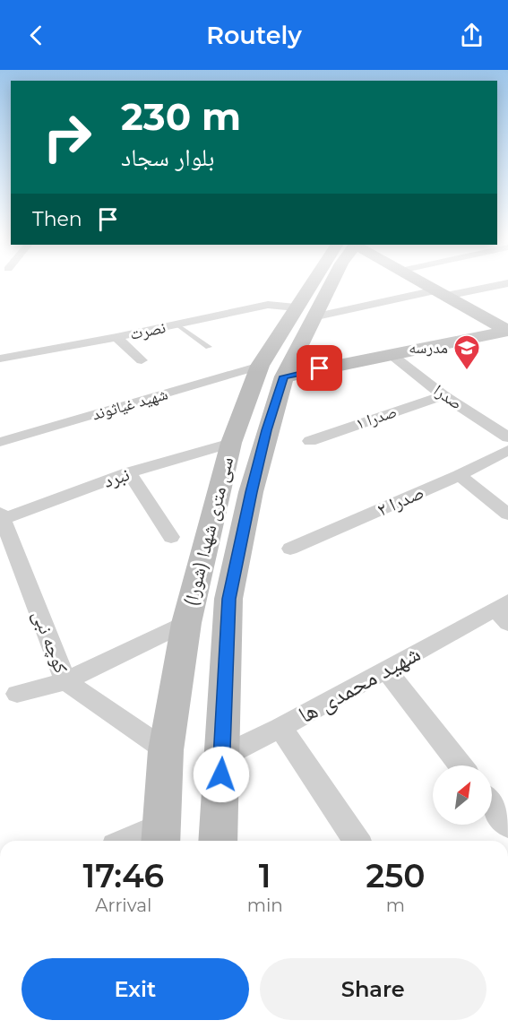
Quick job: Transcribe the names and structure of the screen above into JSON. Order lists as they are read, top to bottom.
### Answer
{
  "streets": {
    "main road": ["سی متری شهدا (شورا)"],
    "street": [
      "نصرت",
      "صدرا",
      "شهید غیاثوند",
      "صدرا ۱",
      "نبرد",
      "صدرا ۲",
      "کوچه نبی",
      "شهید محمدی ها"
    ]
  },
  "crossings": [
    ["نصرت", "سی متری شهدا (شورا)"],
    ["صدرا", "صدرا ۱"],
    ["شهید غیاثوند", "سی متری شهدا (شورا)"],
    ["نبرد", "سی متری شهدا (شورا)"],
    ["نبرد", "کوچه نبی"],
    ["سی متری شهدا (شورا)", "کوچه نبی"],
    ["سی متری شهدا (شورا)", "شهید محمدی ها"]
  ],
  "places": {
    "school or university": ["مدرسه"]
  },
  "north": "top right",
  "page": {
    "header": "Routely",
    "turn": ["230 m", "بلوار سجاد"],
    "then": "Then",
    "eta": [
      "17:46",
      "Arrival",
      "1",
      "min",
      "250",
      "m"
    ],
    "buttons": ["Exit", "Share"]
  }
}
